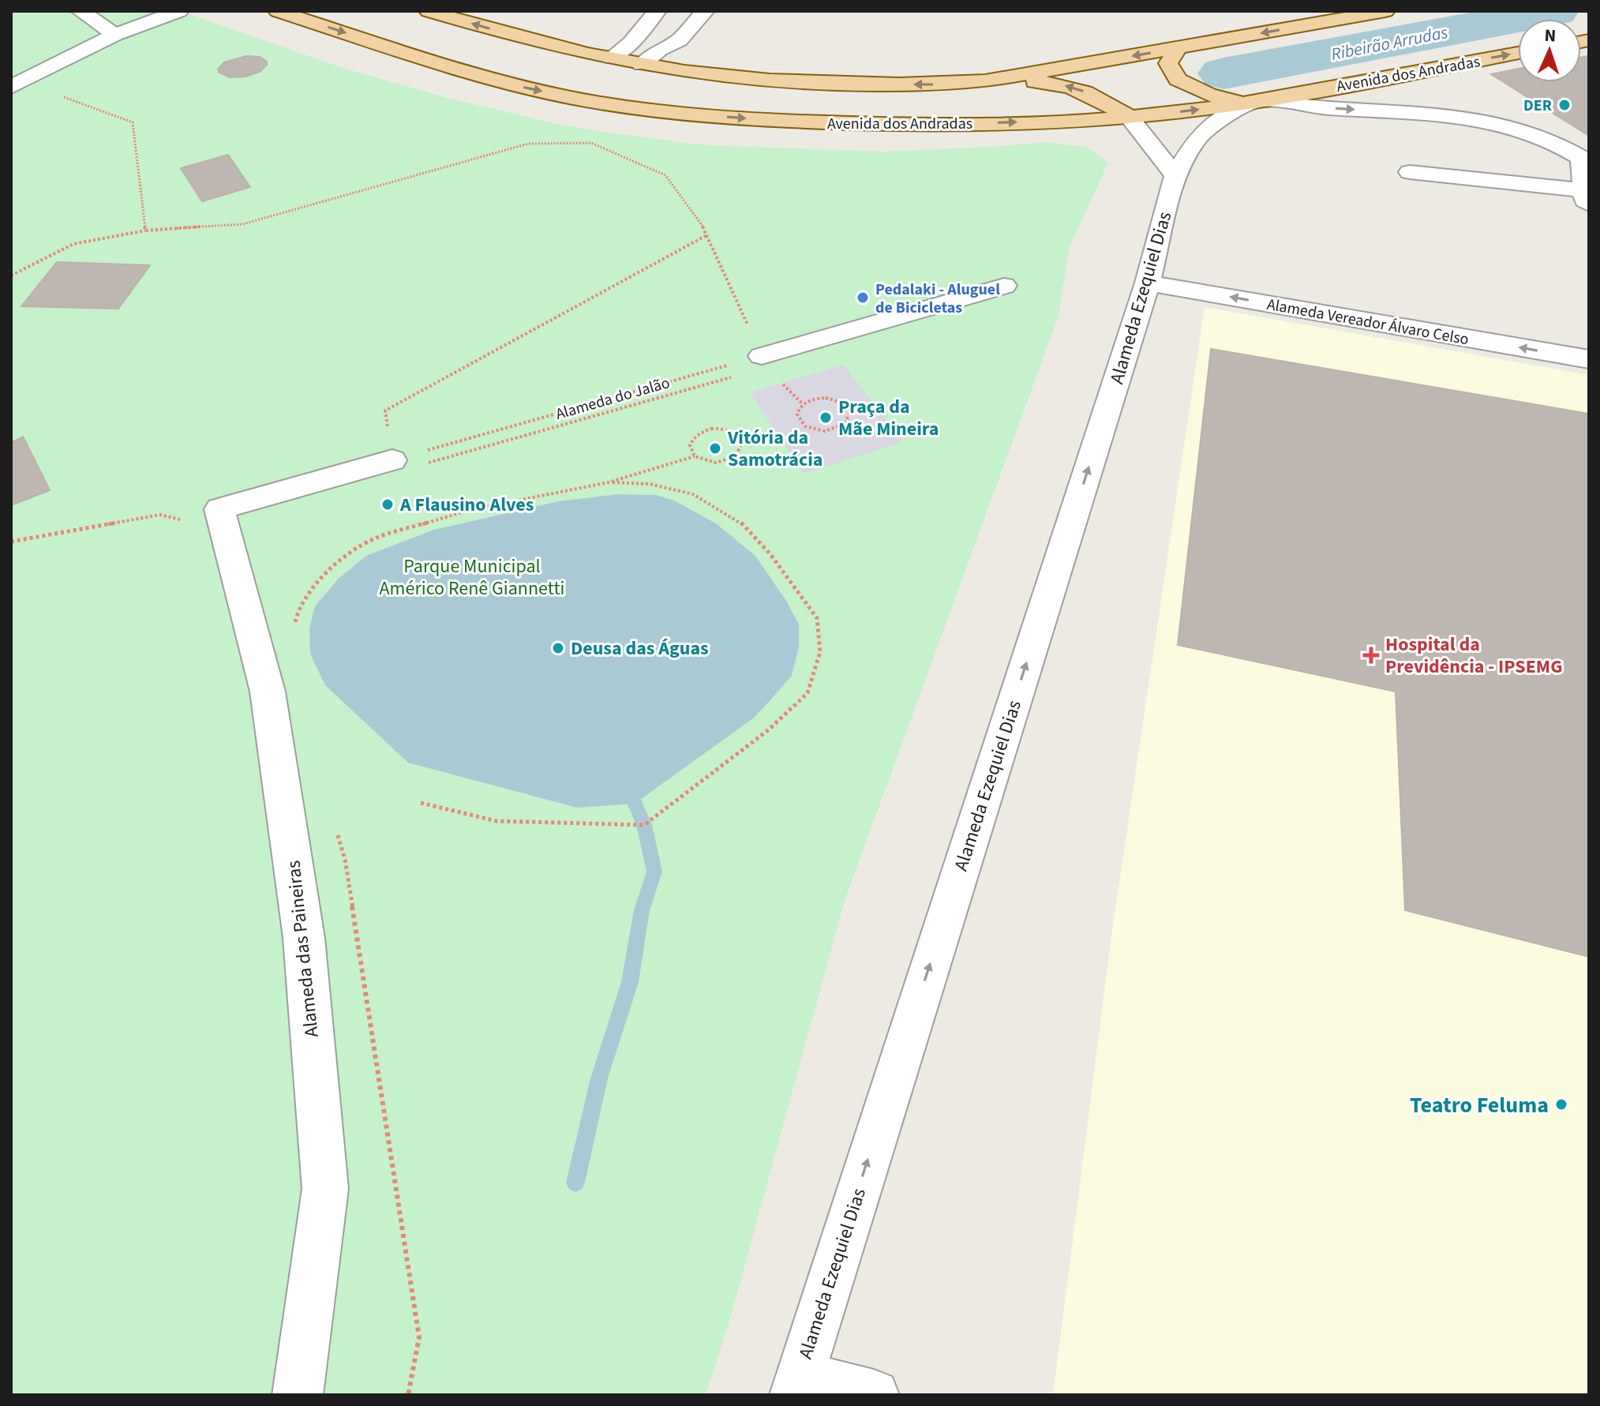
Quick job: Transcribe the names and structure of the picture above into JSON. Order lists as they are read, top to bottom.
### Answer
{
  "streets": {
    "main road": ["Avenida dos Andradas"],
    "street": ["Alameda Ezequiel Dias", "Alameda Vereador Álvaro Celso", "Alameda das Paineiras"],
    "path": ["Alameda do Jalão"]
  },
  "crossings": [
    ["Avenida dos Andradas", "Alameda Ezequiel Dias"],
    ["Alameda Ezequiel Dias", "Alameda Vereador Álvaro Celso"]
  ],
  "one_way": ["Alameda Ezequiel Dias"],
  "water": ["Ribeirão Arrudas"],
  "parks": ["Parque Municipal Américo Renê Giannetti"],
  "places": {
    "other": [
      "DER",
      "Pedalaki - Aluguel de Bicicletas",
      "Praça da Mãe Mineira",
      "Vitória da Samotrácia",
      "A Flausino Alves",
      "Deusa das Águas",
      "Teatro Feluma"
    ],
    "health": ["Hospital da Previdência - IPSEMG"]
  },
  "north": "top"
}
